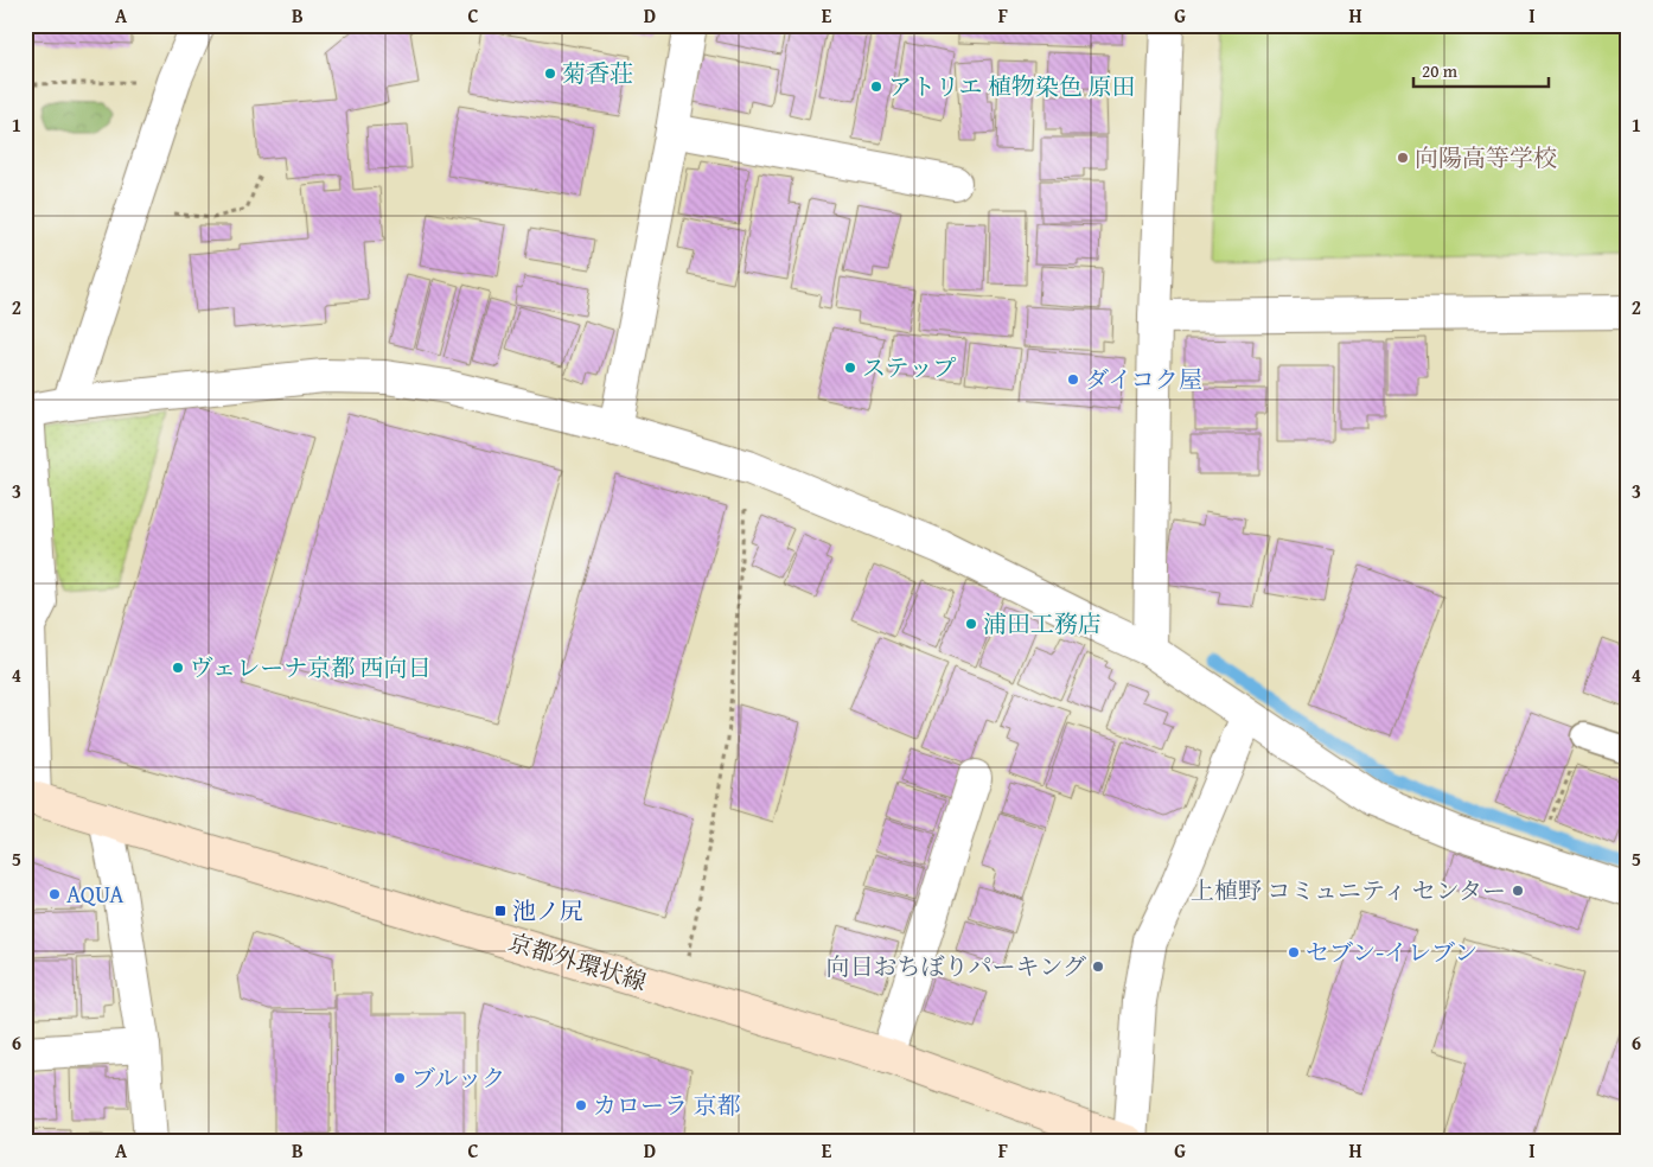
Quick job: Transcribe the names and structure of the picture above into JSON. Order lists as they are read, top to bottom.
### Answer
{
  "streets": {
    "main road": ["京都外環状線"]
  },
  "places": {
    "other": [
      "菊香荘",
      "アトリエ 植物染色 原田",
      "向陽高等学校",
      "ステップ",
      "ダイコク屋",
      "浦田工務店",
      "ヴェレーナ京都 西向日",
      "上植野 コミュニティ センター",
      "AQUA",
      "セブン-イレブン",
      "向日おちぼりパーキング",
      "ブルック",
      "カローラ 京都"
    ],
    "transit": ["池ノ尻"]
  },
  "scale_bar": "20 m",
  "grid": {
    "columns": [
      "A",
      "B",
      "C",
      "D",
      "E",
      "F",
      "G",
      "H",
      "I"
    ],
    "rows": [
      "1",
      "2",
      "3",
      "4",
      "5",
      "6"
    ]
  }
}
